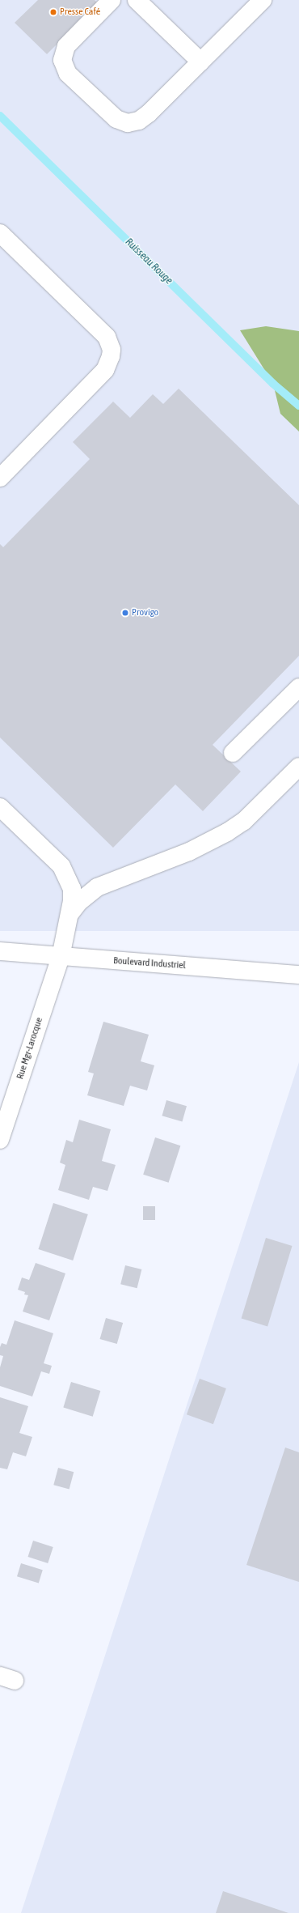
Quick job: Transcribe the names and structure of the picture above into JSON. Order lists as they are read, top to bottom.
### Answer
{
  "streets": {
    "street": ["Boulevard Industriel", "Rue Mgr-Larocque"]
  },
  "crossings": [
    ["Boulevard Industriel", "Rue Mgr-Larocque"]
  ],
  "water": ["Ruisseau Rouge"],
  "places": ["Presse Café", "Provigo"]
}
